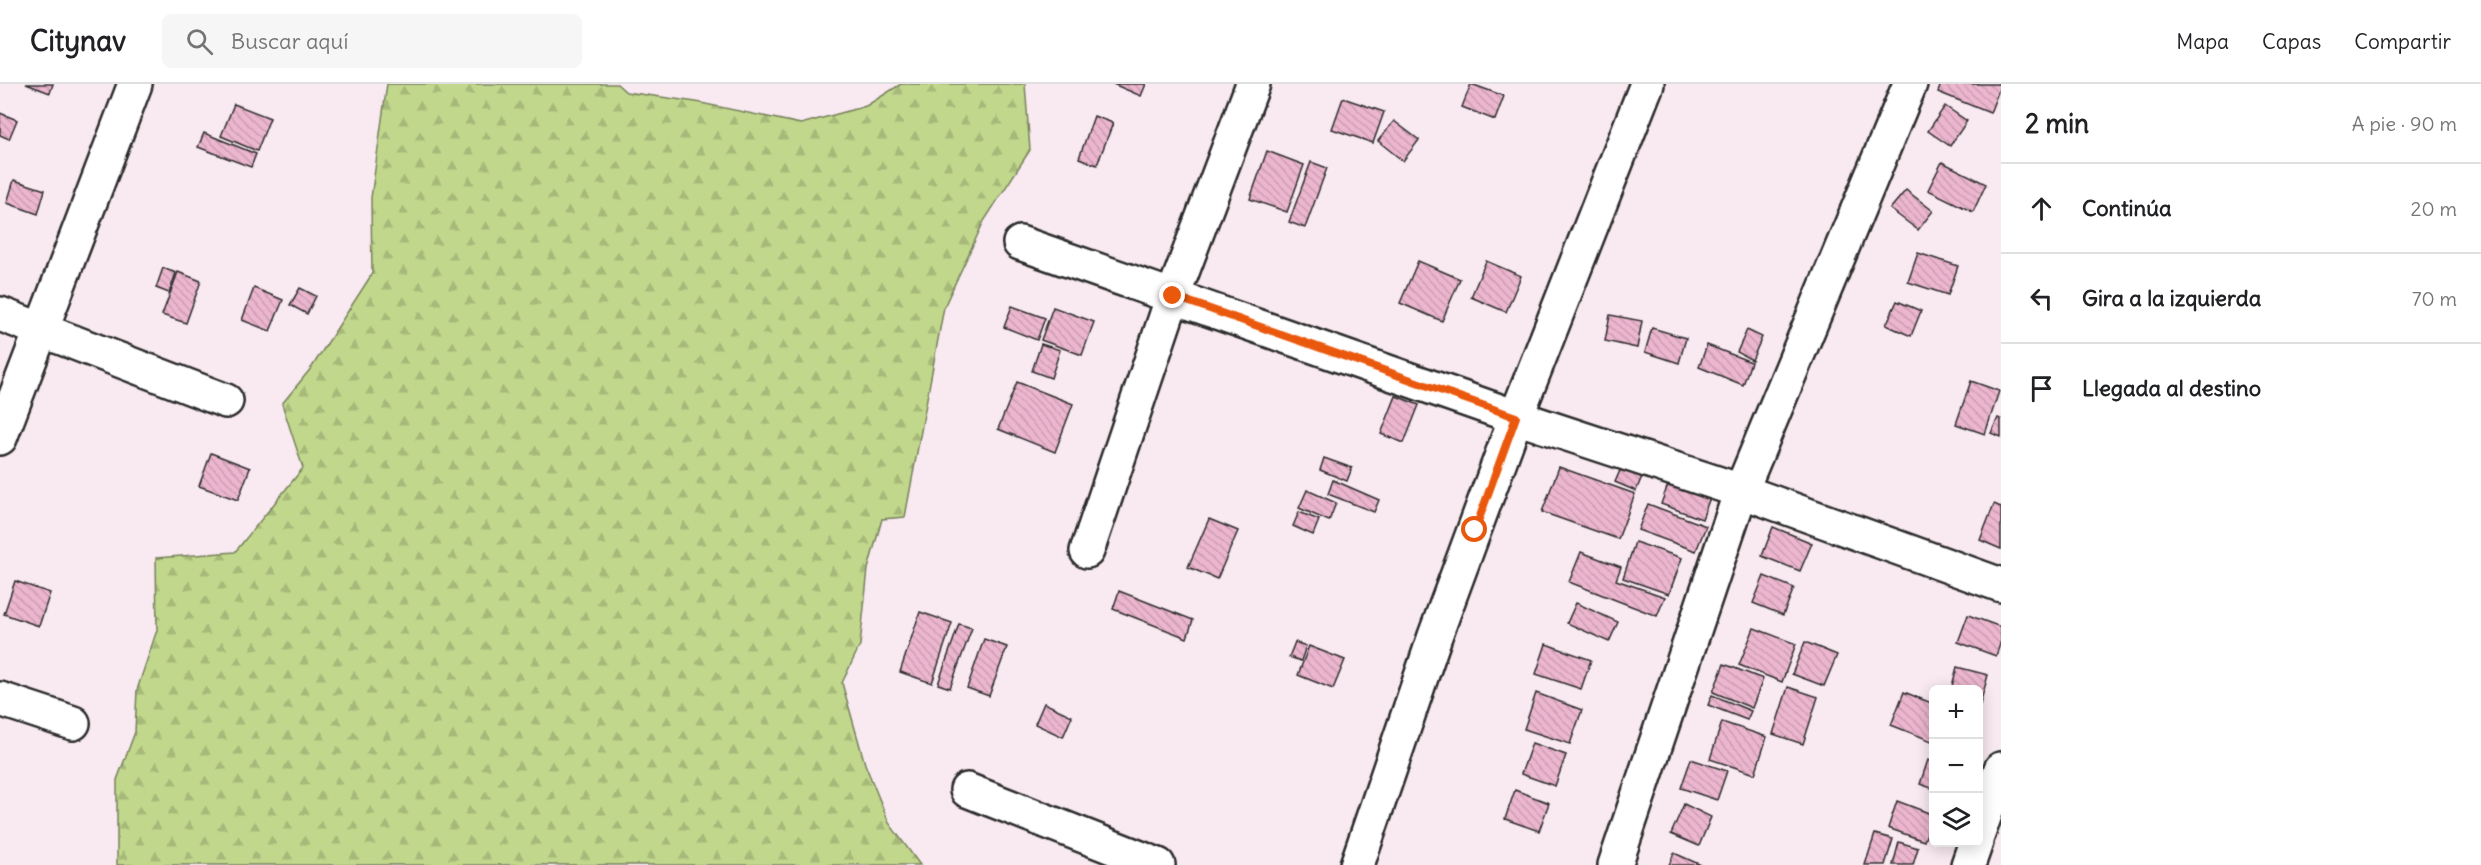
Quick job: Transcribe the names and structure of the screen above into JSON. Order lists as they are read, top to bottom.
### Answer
{
  "page": {
    "header": "Citynav",
    "search": "Buscar aquí",
    "nav": ["Mapa", "Capas", "Compartir"],
    "heading": ["2 min", "A pie · 90 m"],
    "list": [
      ["Continúa", "20 m"],
      ["Gira a la izquierda", "70 m"],
      "Llegada al destino"
    ],
    "map_buttons": ["+", "−"]
  }
}
